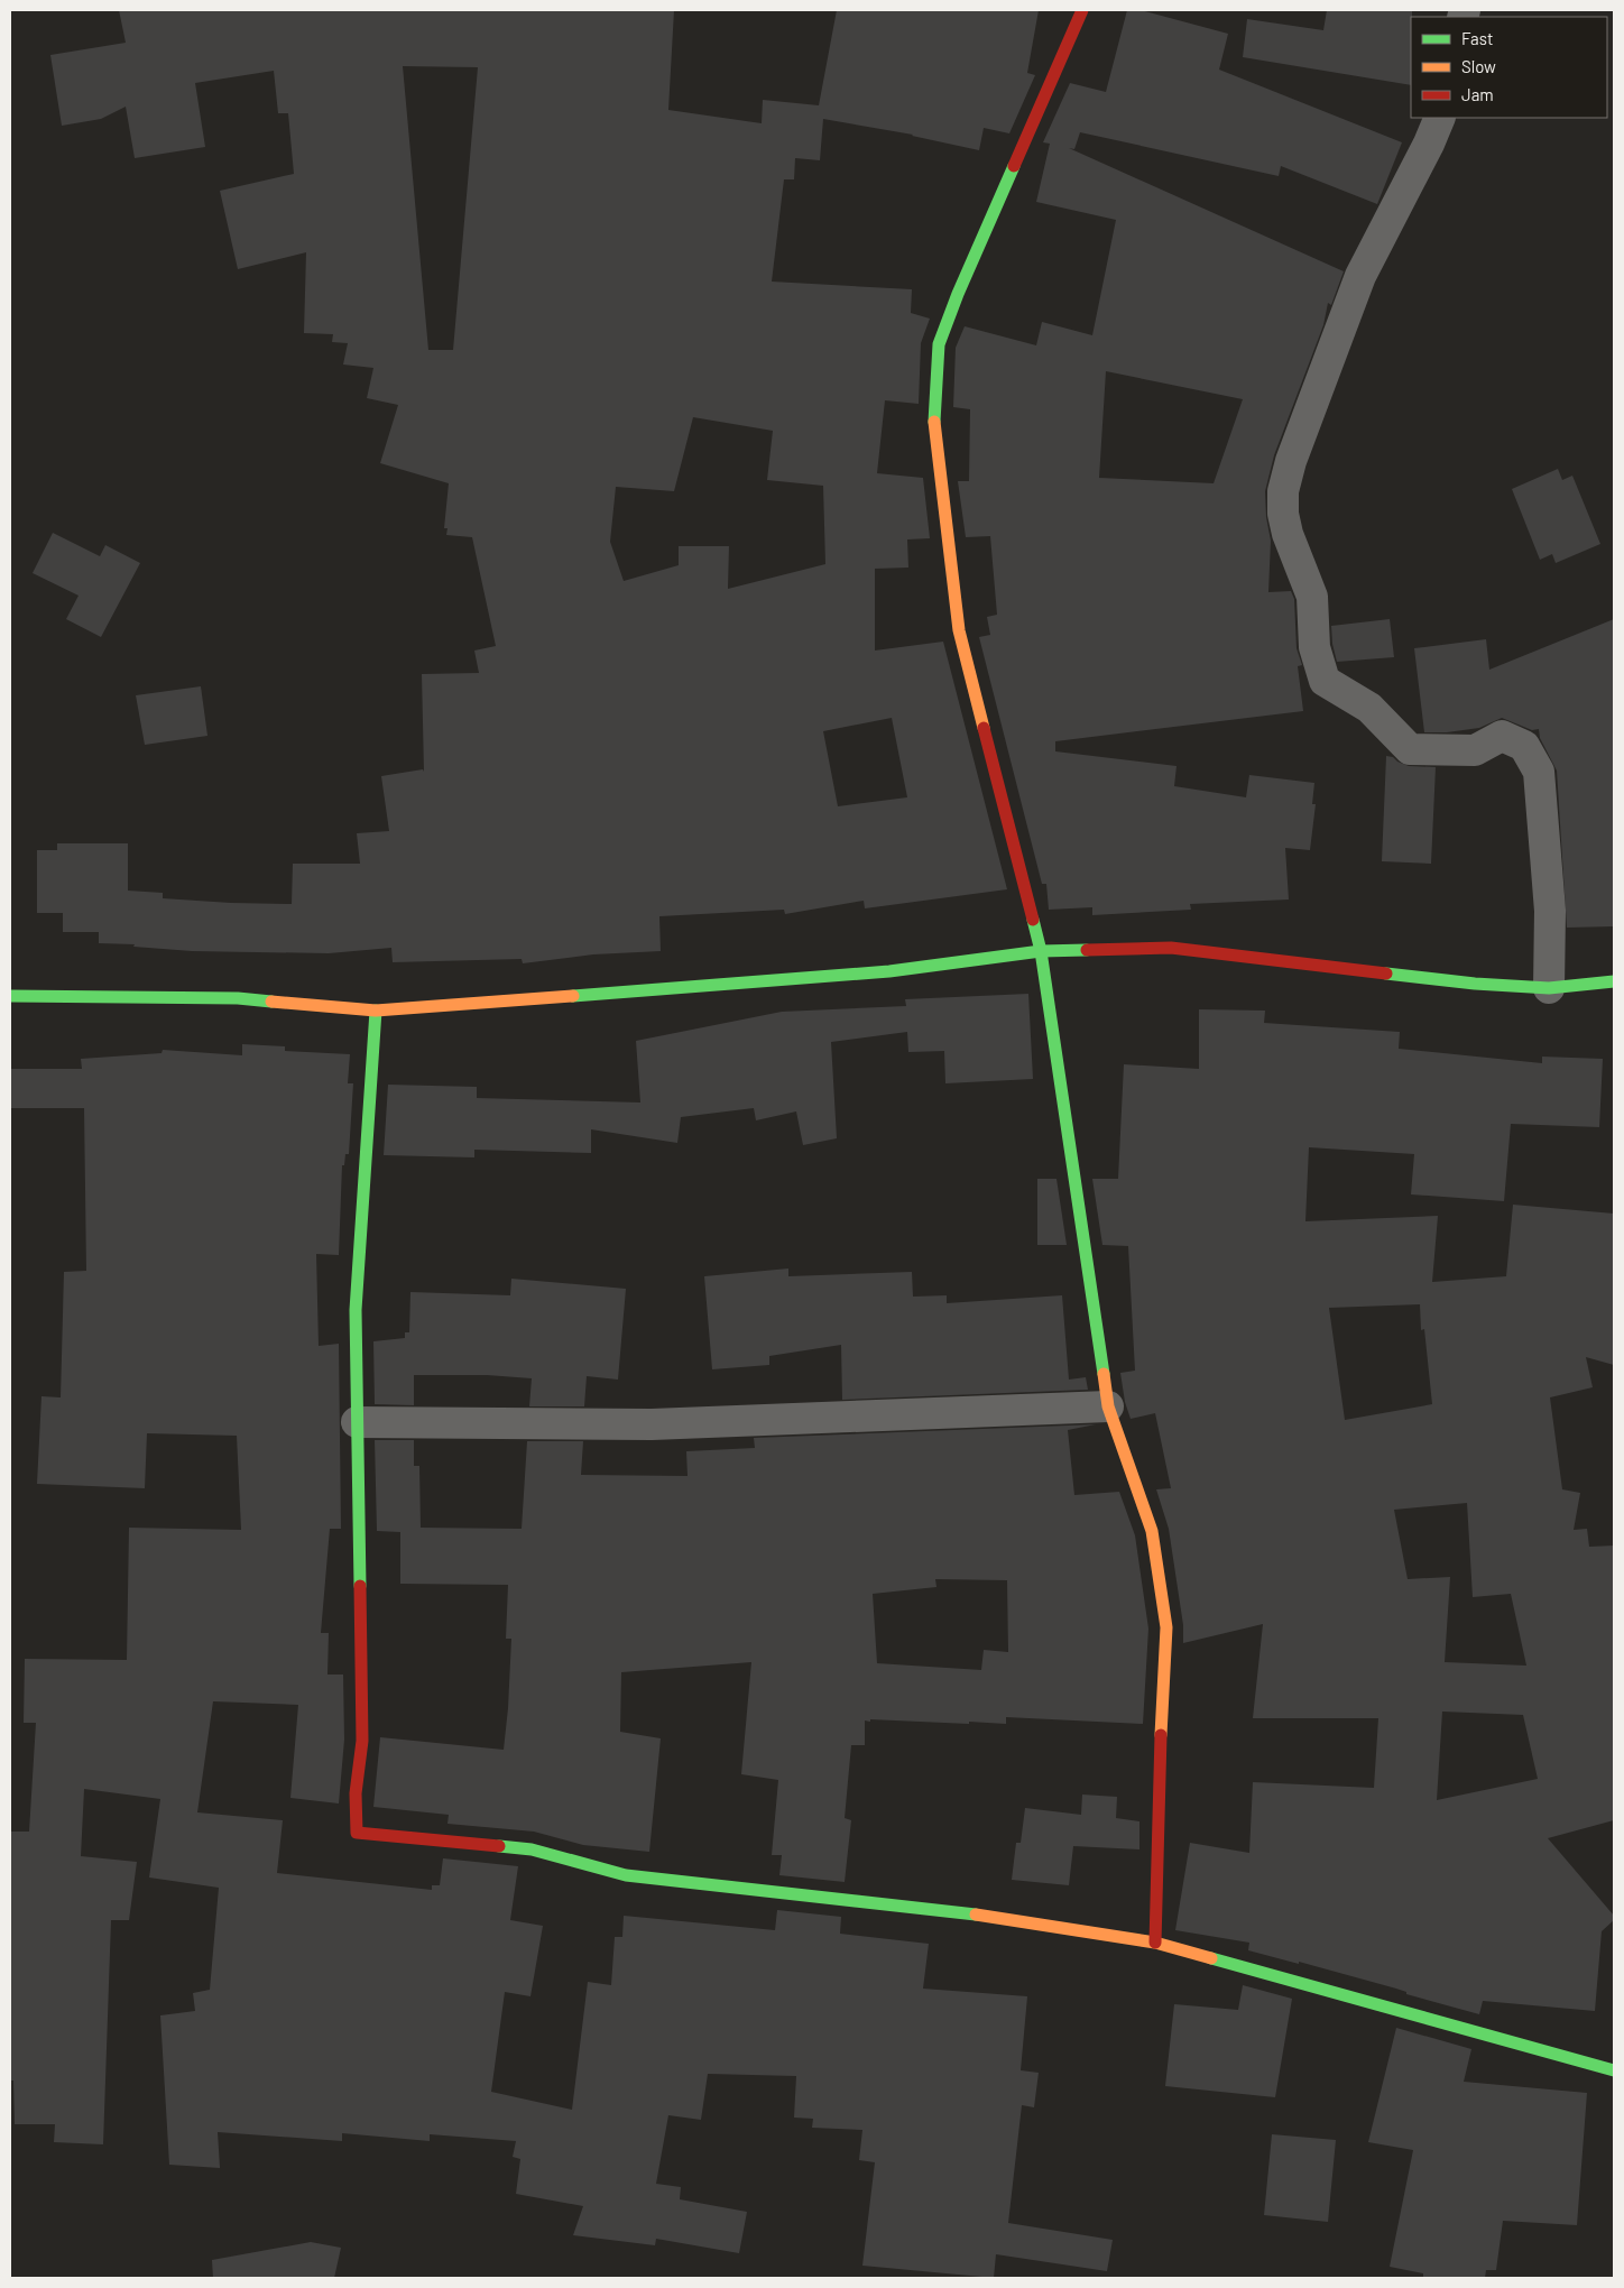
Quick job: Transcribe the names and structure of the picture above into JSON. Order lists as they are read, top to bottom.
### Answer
{
  "legend": ["Fast", "Slow", "Jam"]
}
